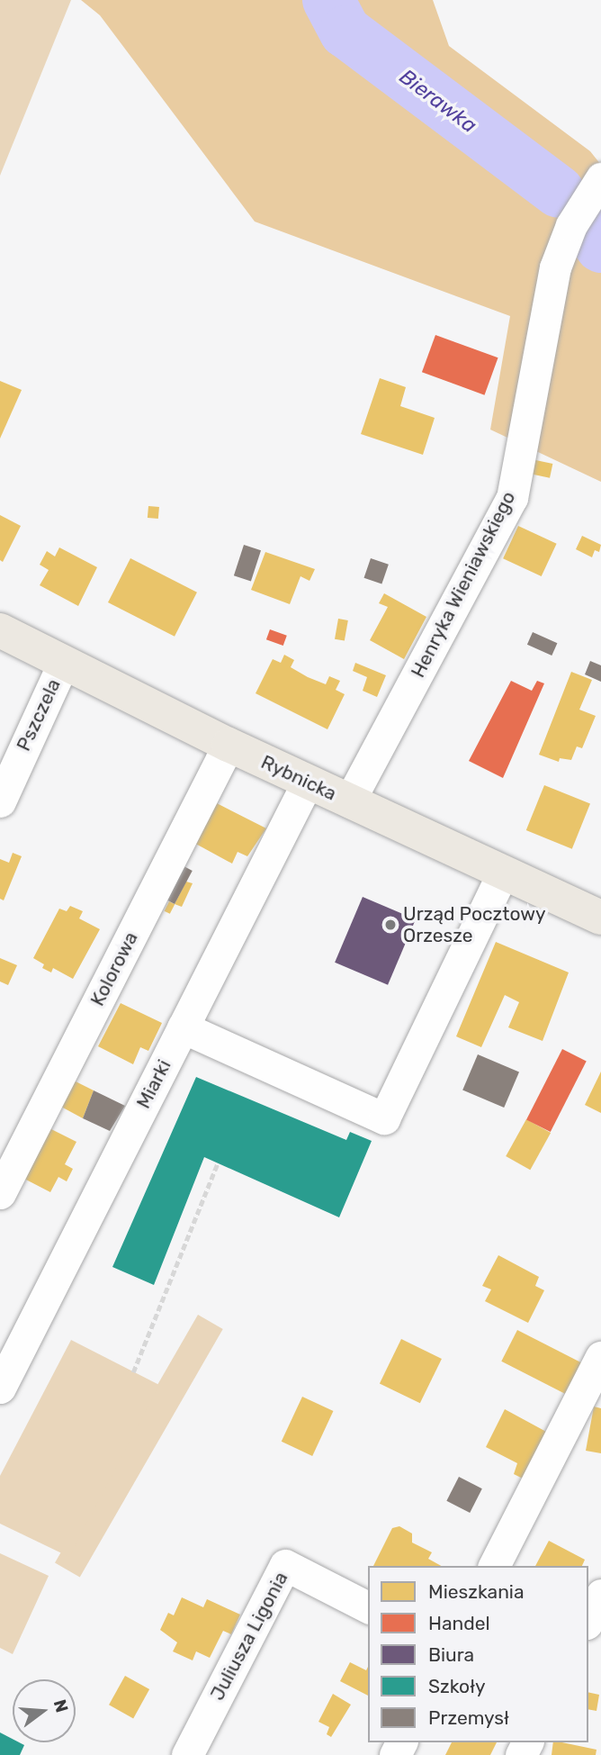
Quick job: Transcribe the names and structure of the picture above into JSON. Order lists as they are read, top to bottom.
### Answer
{
  "streets": {
    "main road": ["Rybnicka"],
    "street": [
      "Henryka Wieniawskiego",
      "Pszczela",
      "Kolorowa",
      "Miarki",
      "Juliusza Ligonia"
    ]
  },
  "crossings": [
    ["Henryka Wieniawskiego", "Rybnicka"],
    ["Pszczela", "Rybnicka"],
    ["Rybnicka", "Kolorowa"],
    ["Rybnicka", "Miarki"]
  ],
  "water": ["Bierawka"],
  "places": ["Urząd Pocztowy Orzesze"],
  "legend": [
    "Mieszkania",
    "Handel",
    "Biura",
    "Szkoły",
    "Przemysł"
  ],
  "north": "right"
}
